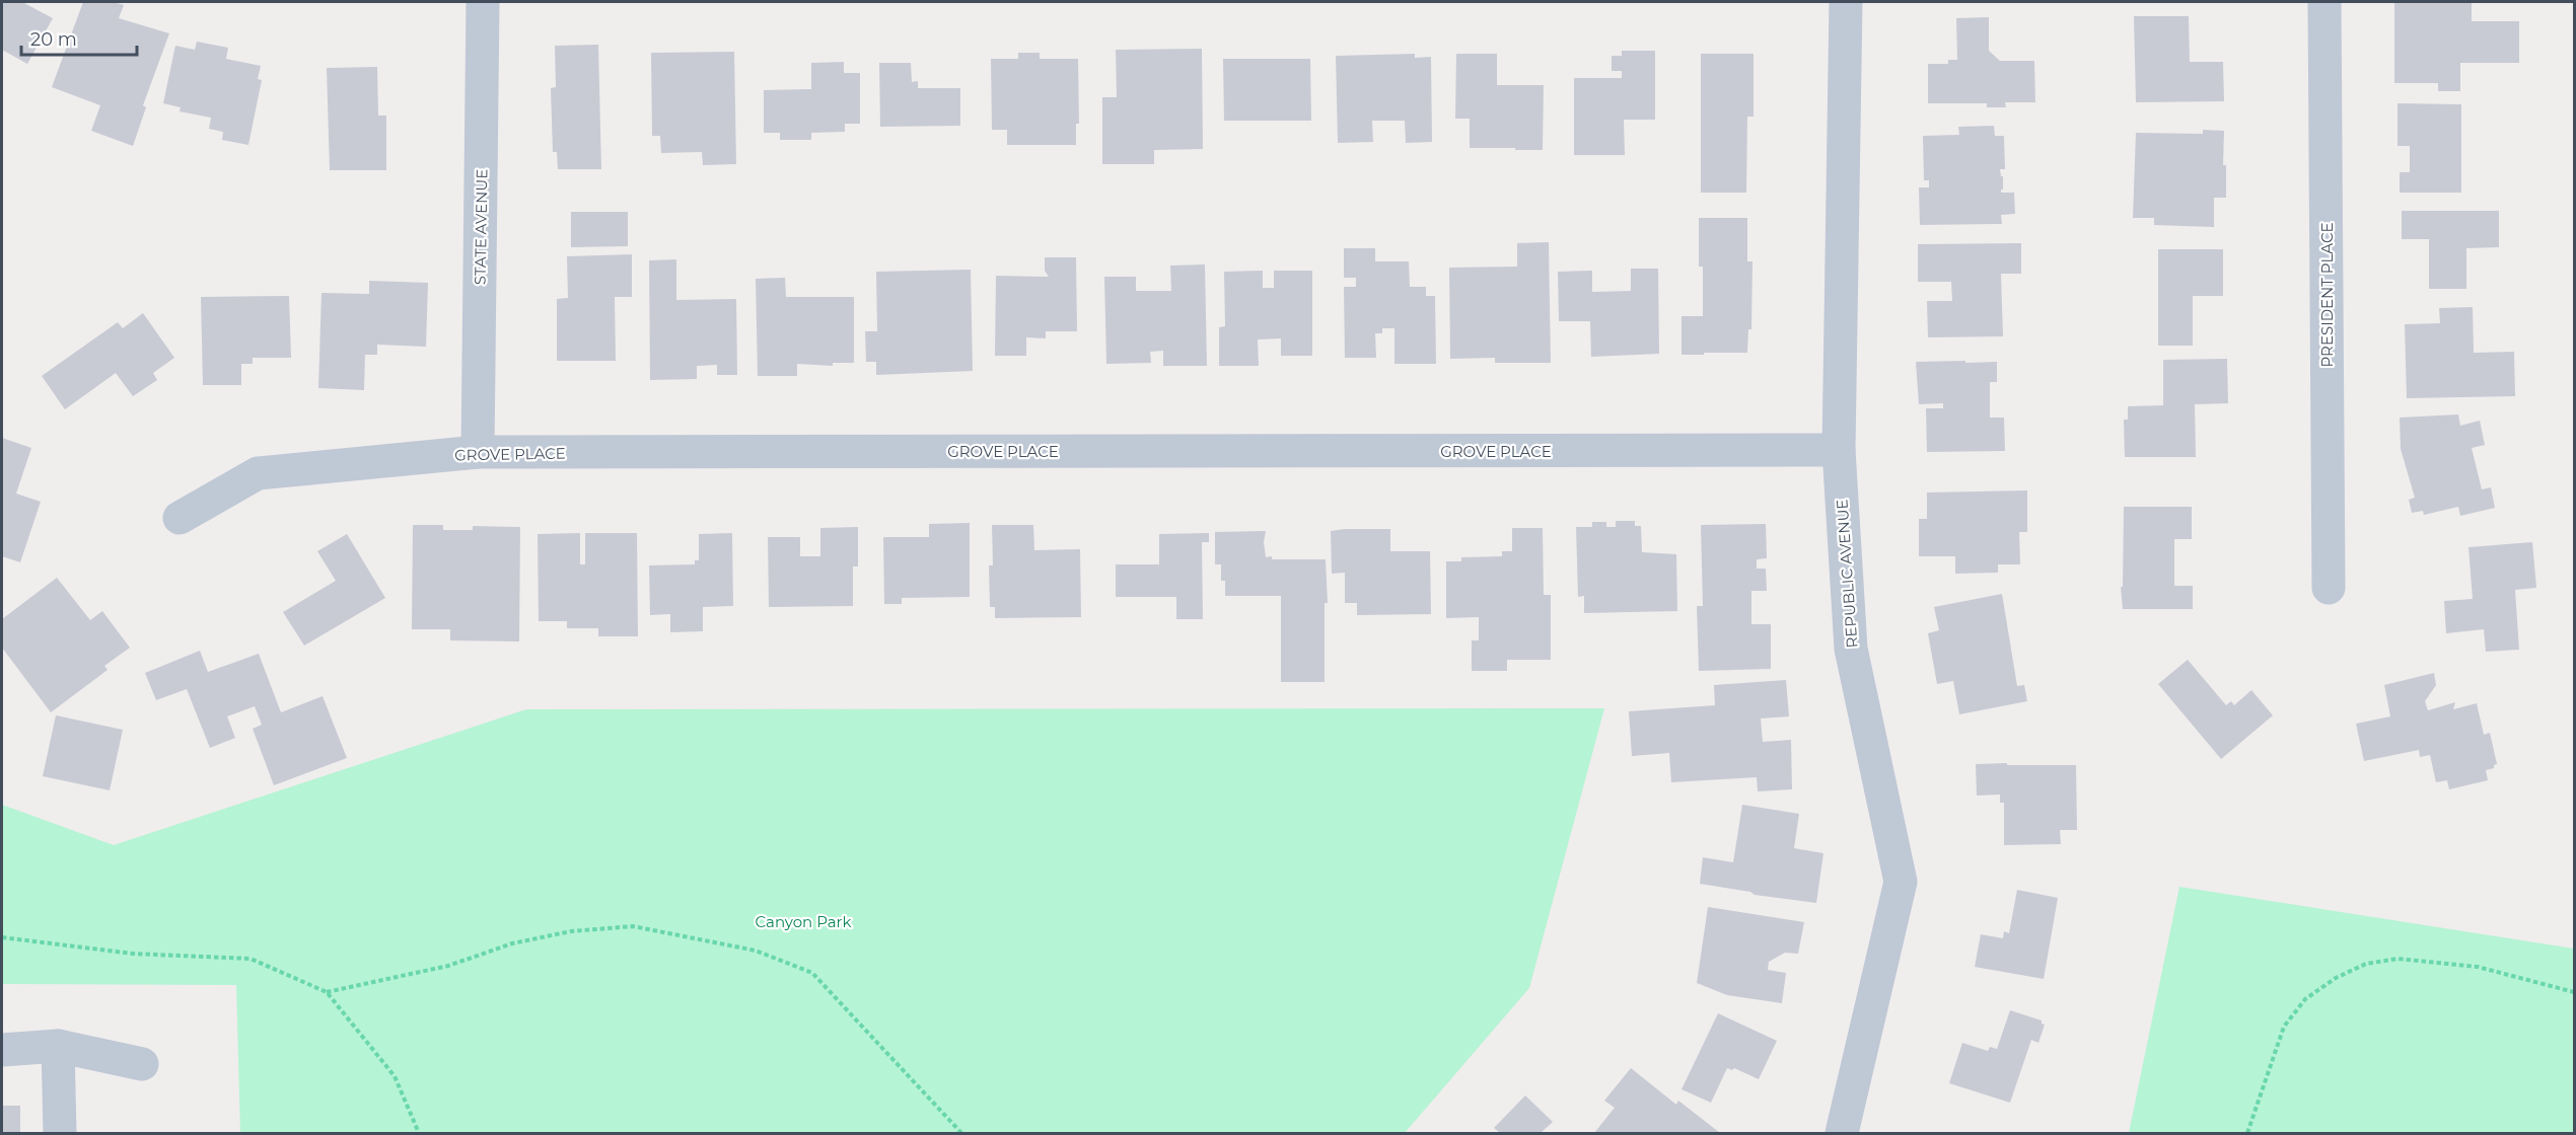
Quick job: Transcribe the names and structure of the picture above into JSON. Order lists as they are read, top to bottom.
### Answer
{
  "streets": {
    "street": [
      "STATE AVENUE",
      "PRESIDENT PLACE",
      "GROVE PLACE",
      "REPUBLIC AVENUE"
    ]
  },
  "crossings": [
    ["STATE AVENUE", "GROVE PLACE"],
    ["GROVE PLACE", "REPUBLIC AVENUE"]
  ],
  "parks": ["Canyon Park"],
  "scale_bar": "20 m"
}
